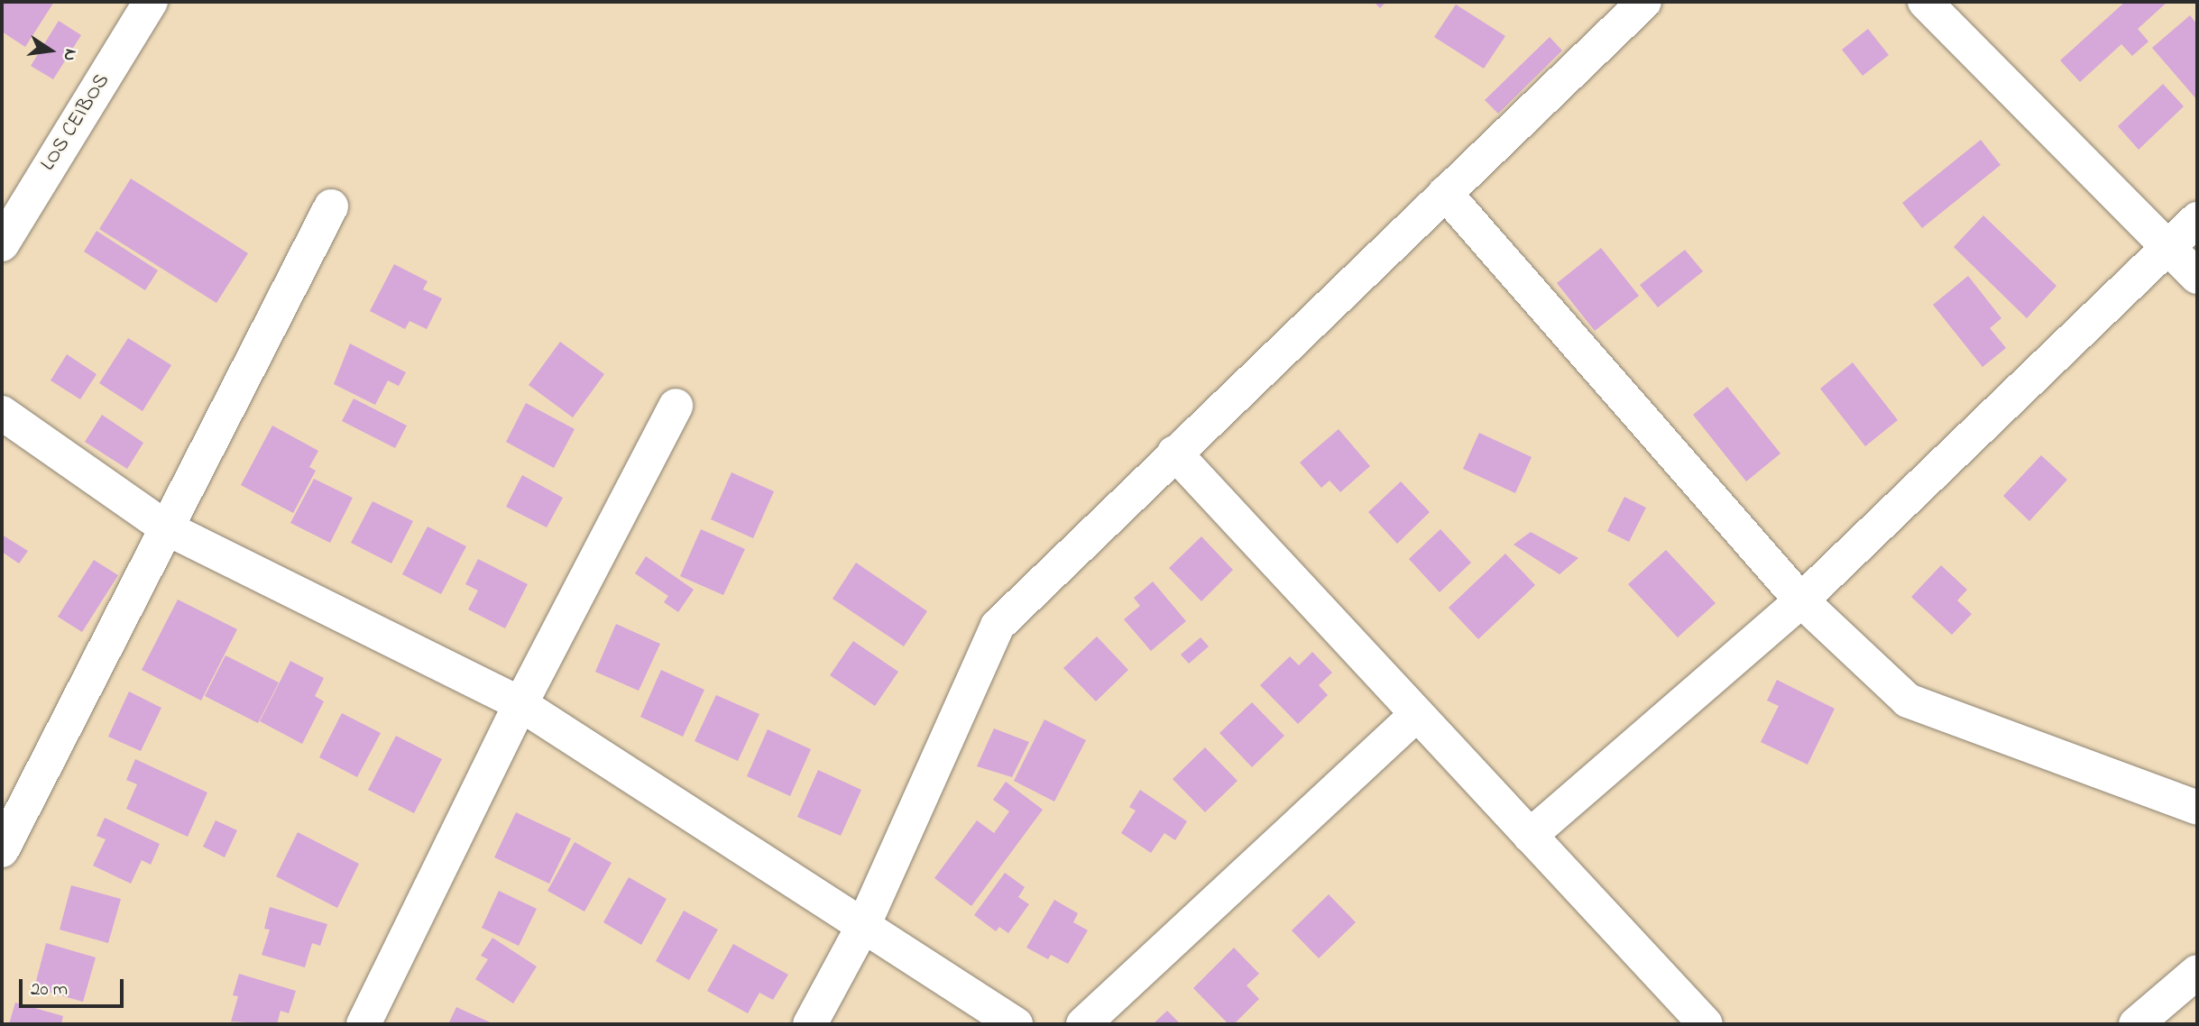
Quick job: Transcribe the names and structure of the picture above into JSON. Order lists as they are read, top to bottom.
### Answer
{
  "streets": {
    "street": ["LOS CEIBOS"]
  },
  "scale_bar": "20 m",
  "north": "right"
}
